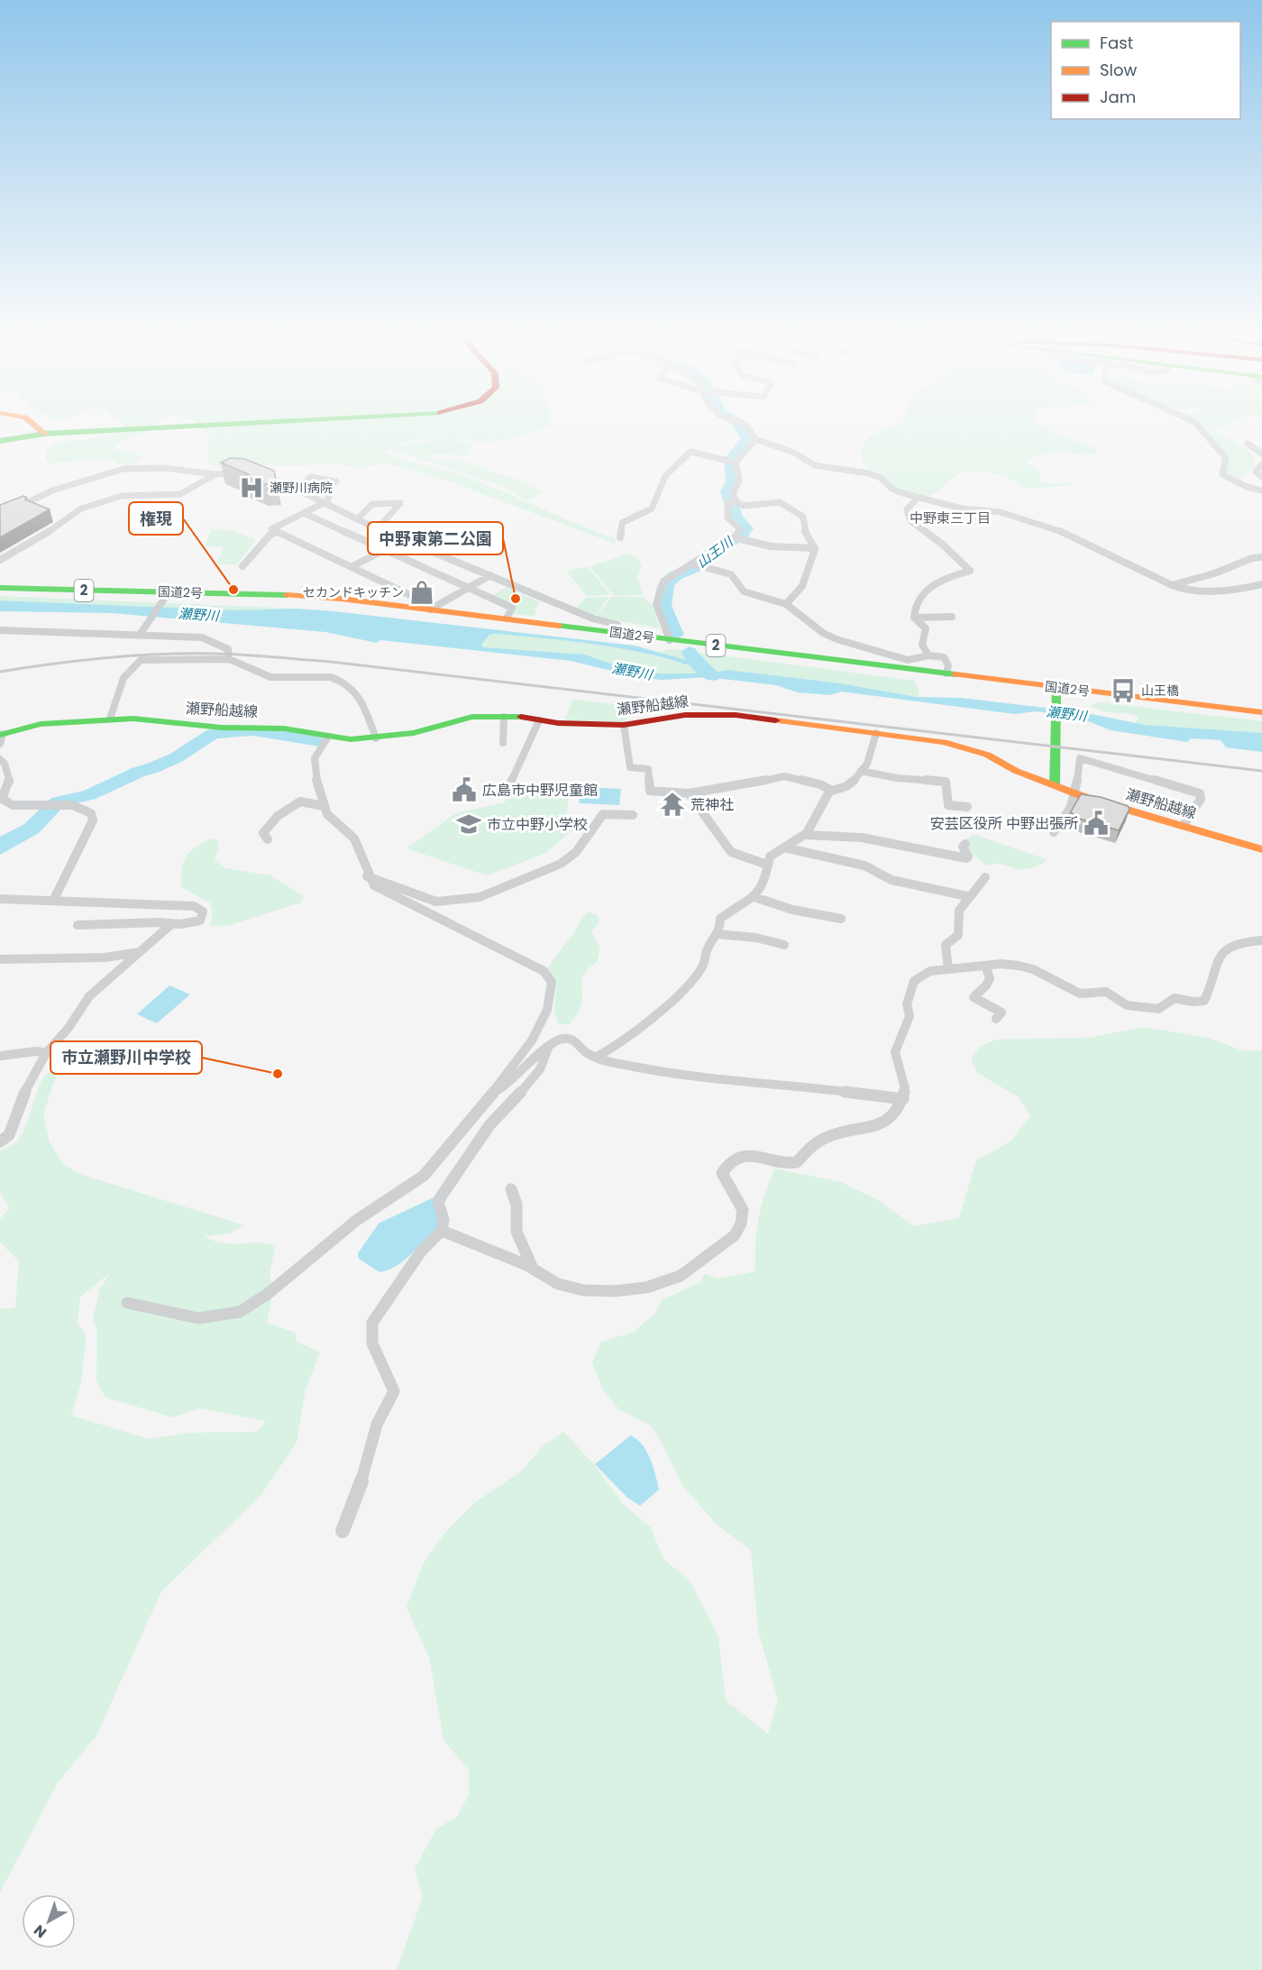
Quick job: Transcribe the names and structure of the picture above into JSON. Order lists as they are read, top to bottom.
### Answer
{
  "streets": {
    "main road": ["2", "国道2号", "瀬野船越線"]
  },
  "districts": ["中野東三丁目"],
  "water": ["山王川", "瀬野川"],
  "places": {
    "hospital": ["瀬野川病院"],
    "other": ["権現", "中野東第二公園", "市立瀬野川中学校"],
    "shop": ["セカンドキッチン"],
    "bus stop": ["山王橋"],
    "public building": ["広島市中野児童館", "安芸区役所 中野出張所"],
    "temple": ["荒神社"],
    "school or university": ["市立中野小学校"]
  },
  "legend": ["Fast", "Slow", "Jam"],
  "north": "bottom left"
}
